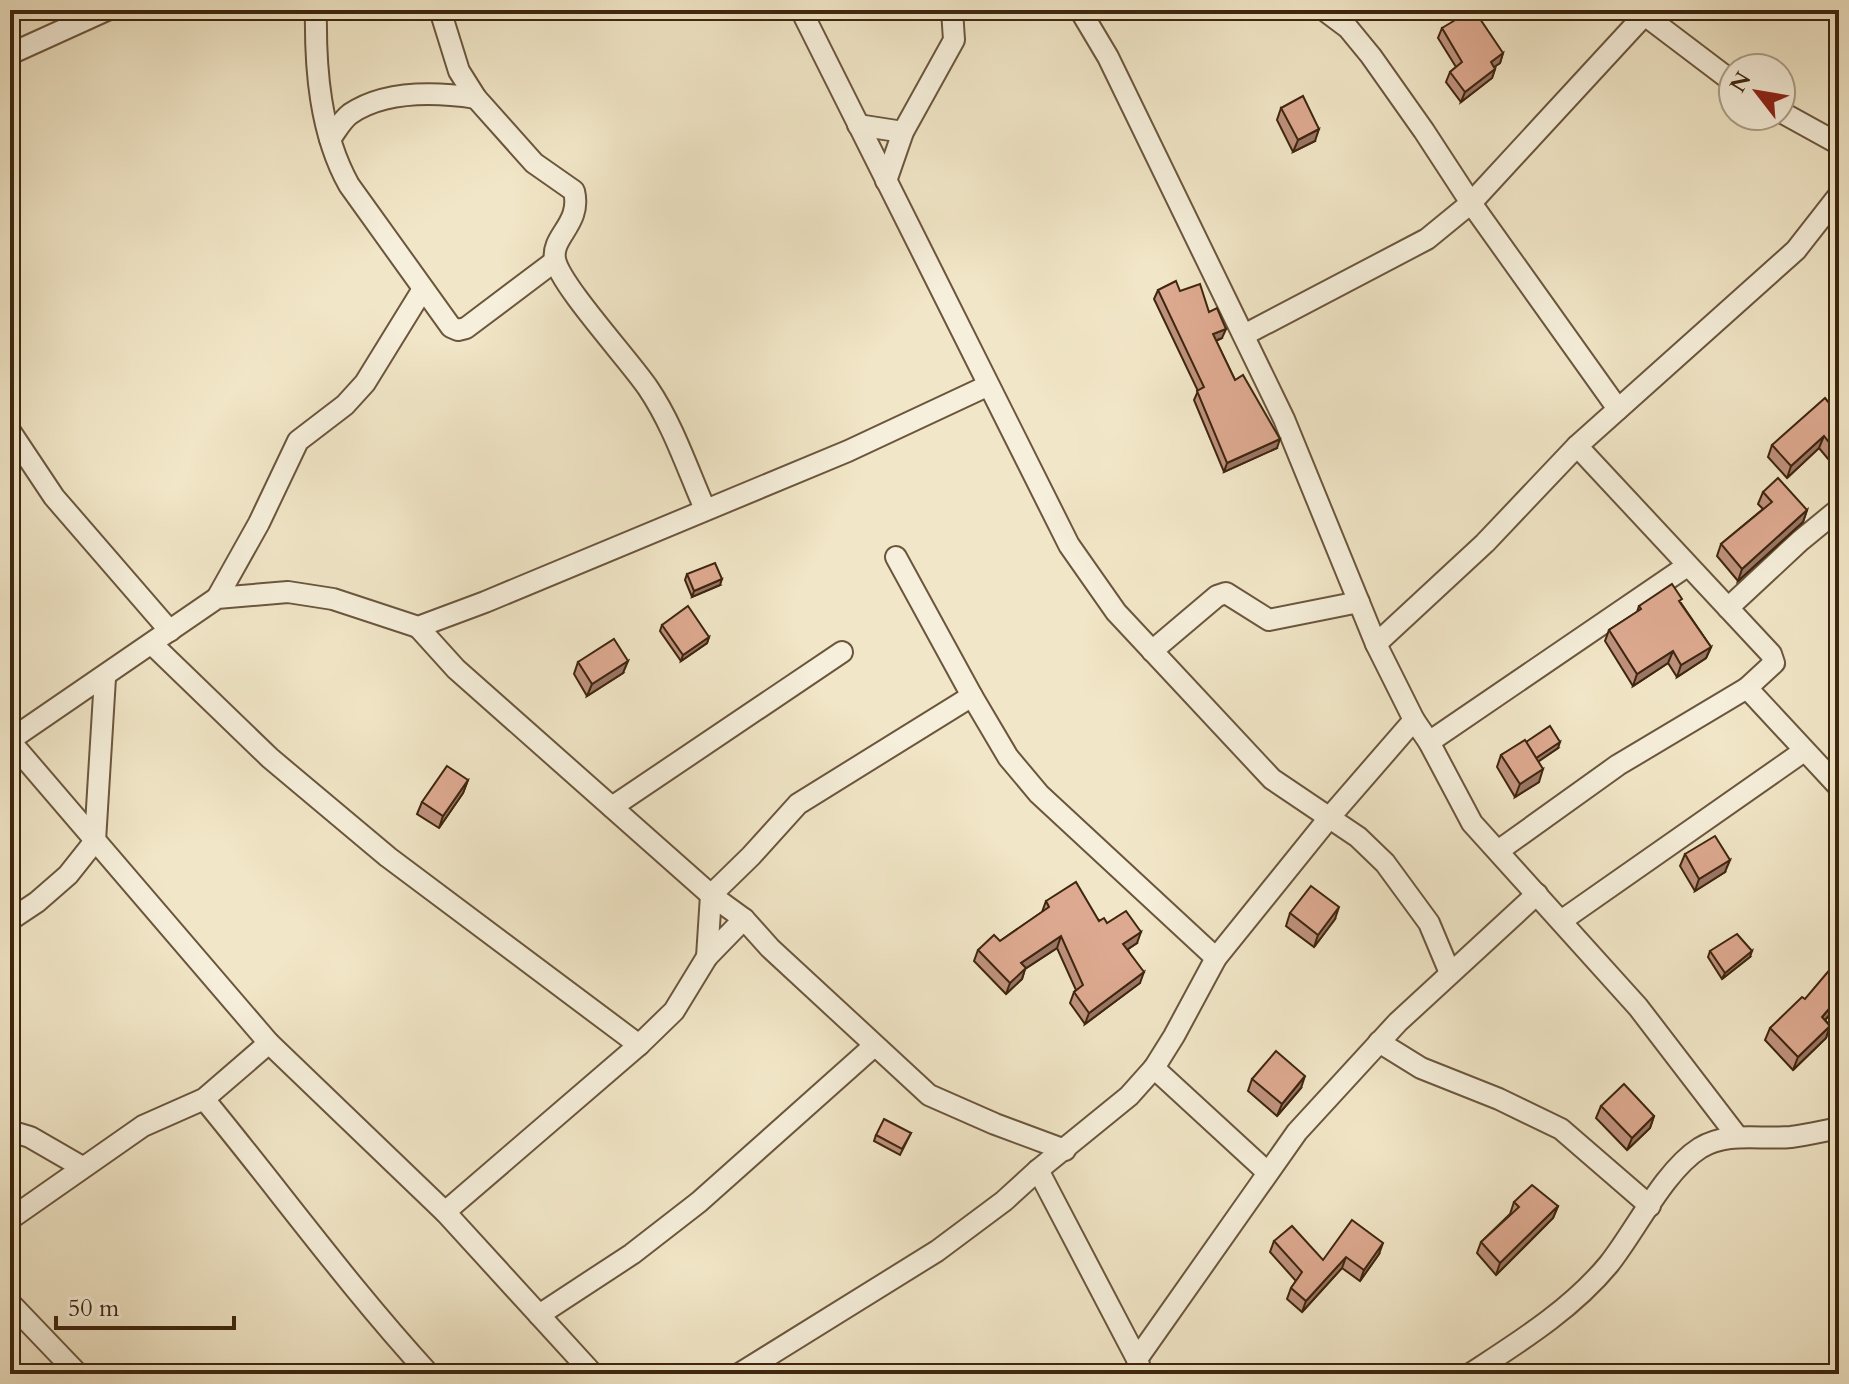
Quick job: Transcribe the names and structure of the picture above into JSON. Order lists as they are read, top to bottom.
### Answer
{
  "scale_bar": "50 m",
  "north": "top left"
}
